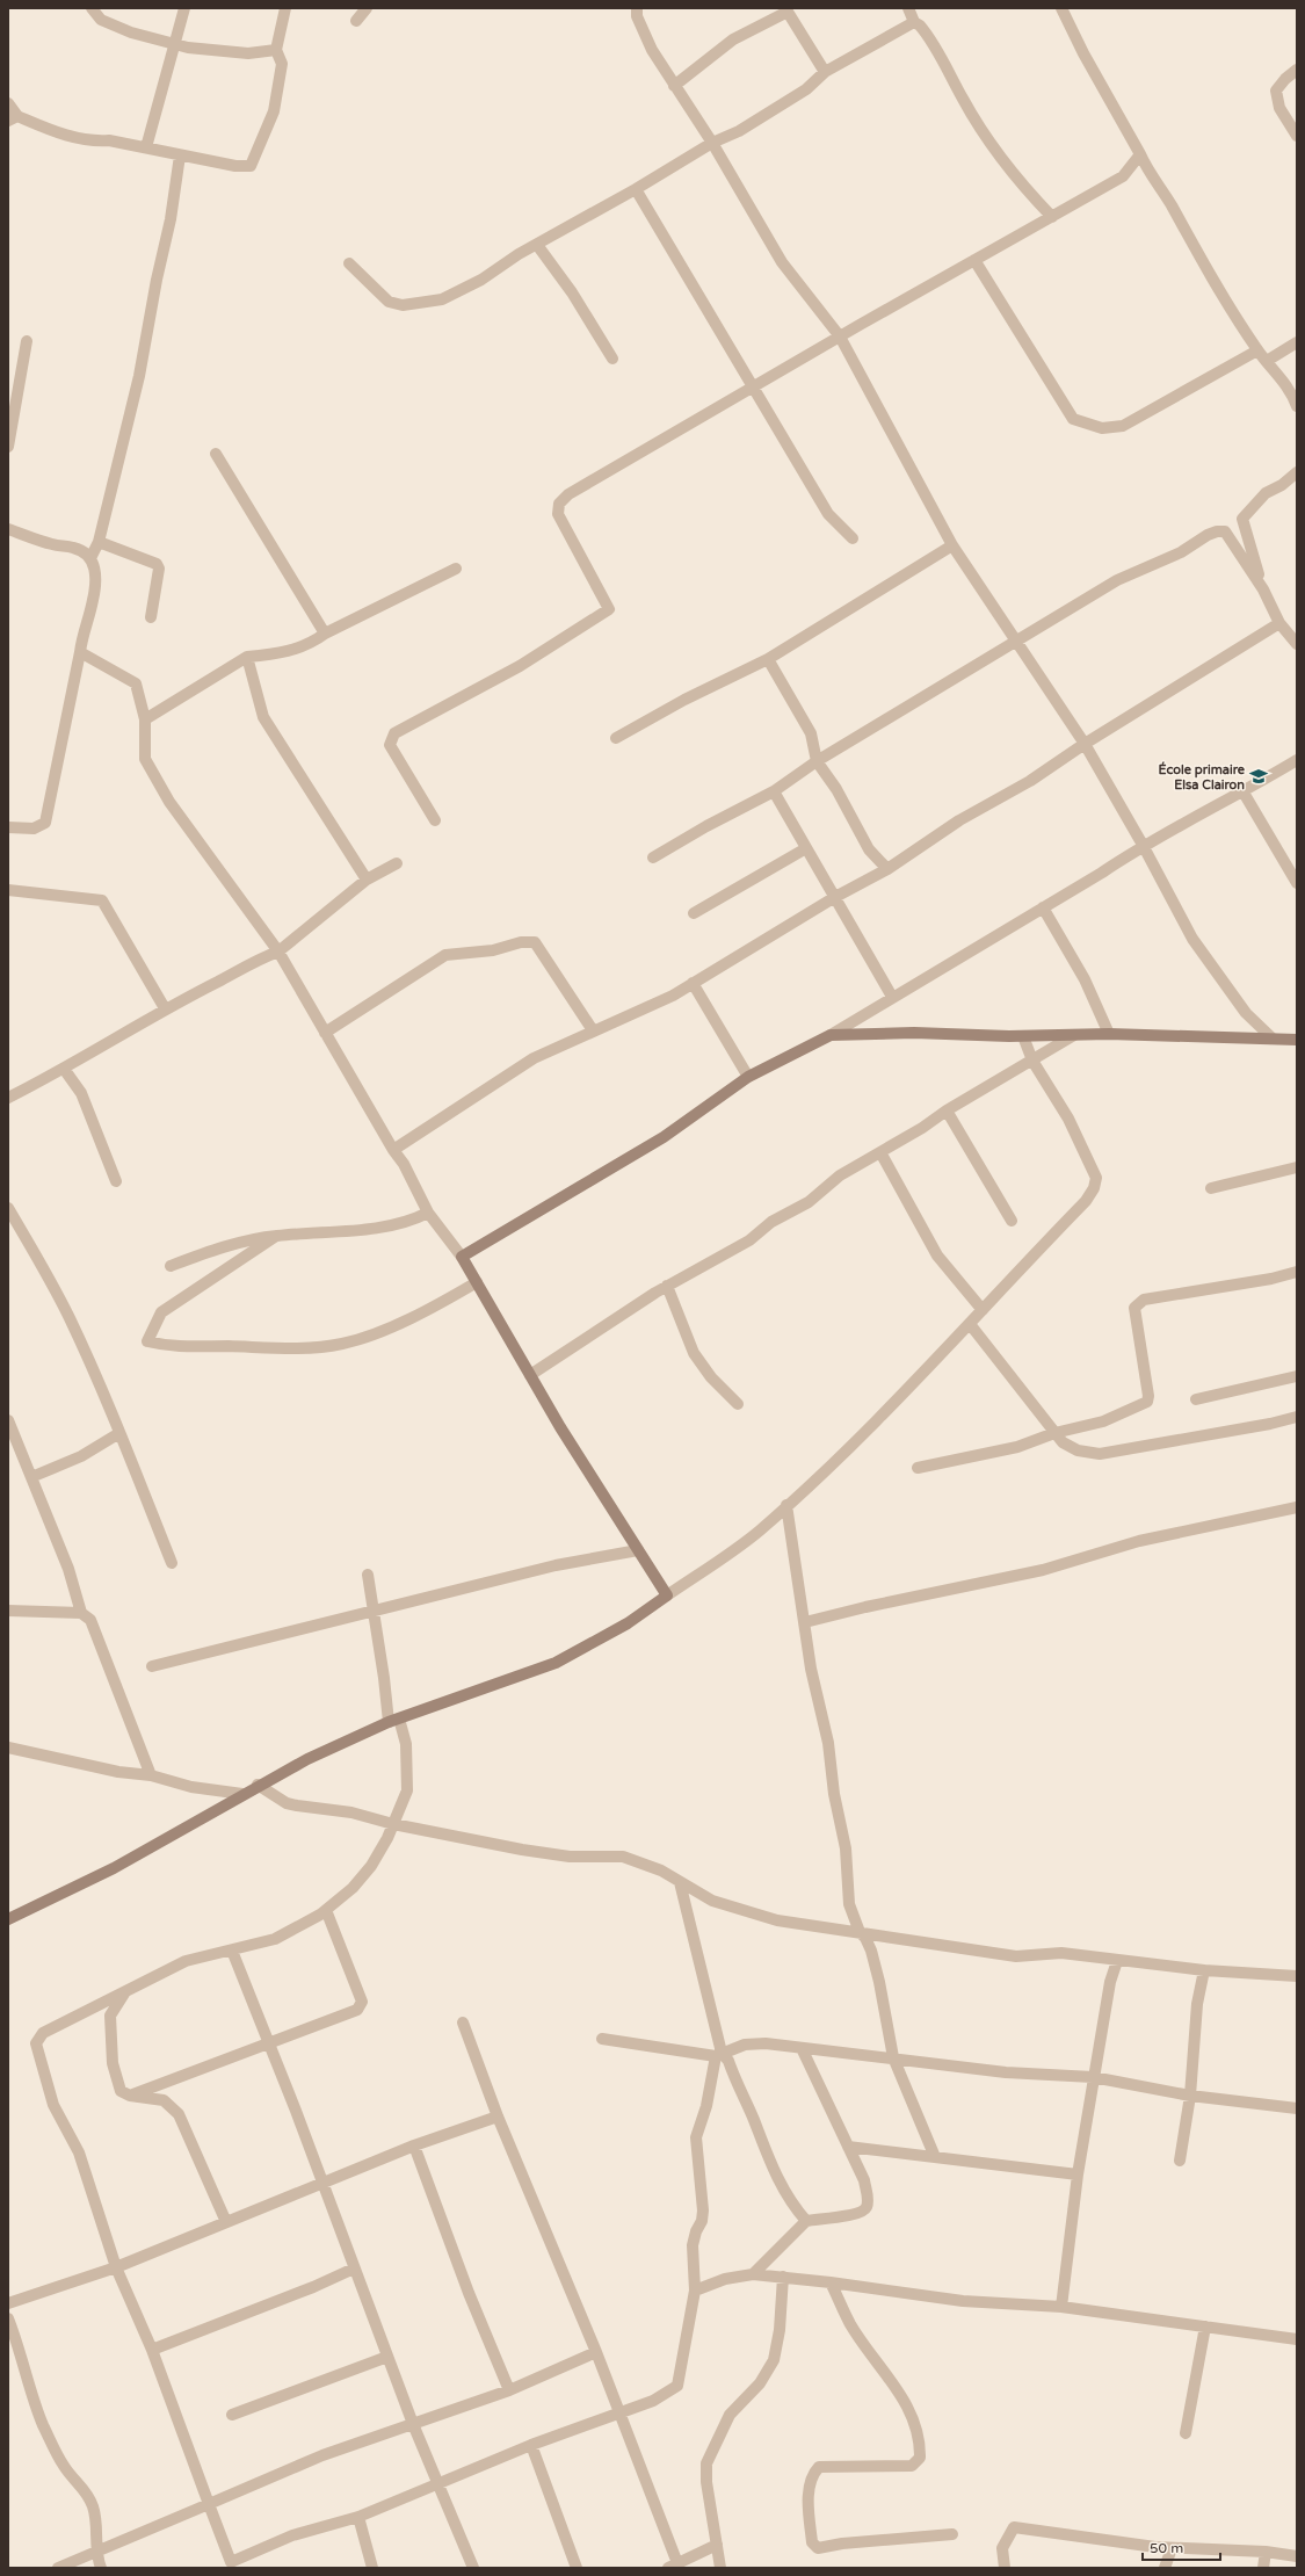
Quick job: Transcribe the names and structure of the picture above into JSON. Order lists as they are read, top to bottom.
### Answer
{
  "places": {
    "school or university": ["École primaire Elsa Clairon"]
  },
  "scale_bar": "50 m"
}
